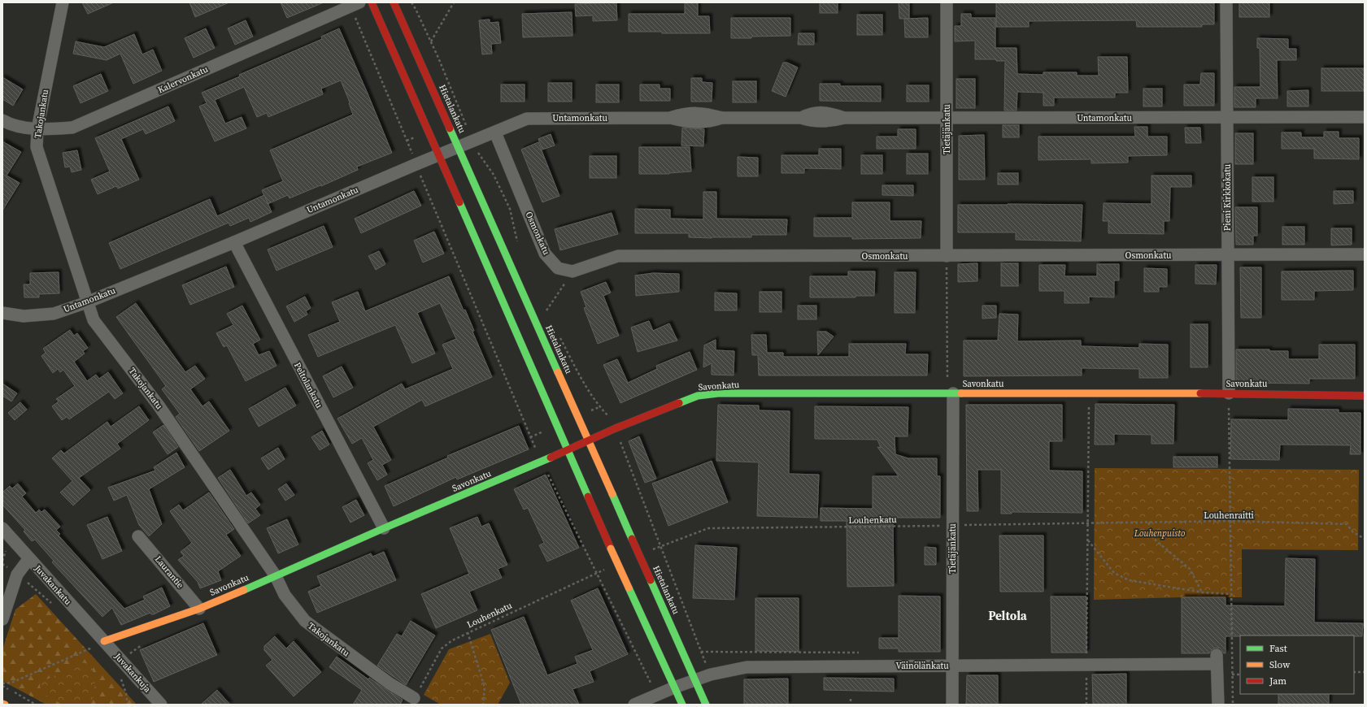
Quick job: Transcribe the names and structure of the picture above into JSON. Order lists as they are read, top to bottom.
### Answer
{
  "streets": {
    "main road": ["Hietalankatu", "Savonkatu"],
    "street": [
      "Kalervonkatu",
      "Takojankatu",
      "Untamonkatu",
      "Tietäjänkatu",
      "Pieni Kirkkokatu",
      "Osmonkatu",
      "Peltolankatu",
      "Laurantie",
      "Juvakankatu",
      "Väinölänkatu",
      "Juvakankuja"
    ],
    "path": ["Louhenraitti", "Louhenkatu"]
  },
  "crossings": [
    ["Kalervonkatu", "Takojankatu"],
    ["Hietalankatu", "Untamonkatu"],
    ["Hietalankatu", "Savonkatu"],
    ["Hietalankatu", "Väinölänkatu"],
    ["Takojankatu", "Untamonkatu"],
    ["Takojankatu", "Savonkatu"],
    ["Takojankatu", "Louhenkatu"],
    ["Untamonkatu", "Tietäjänkatu"],
    ["Untamonkatu", "Pieni Kirkkokatu"],
    ["Untamonkatu", "Osmonkatu"],
    ["Untamonkatu", "Peltolankatu"],
    ["Tietäjänkatu", "Osmonkatu"],
    ["Tietäjänkatu", "Savonkatu"],
    ["Tietäjänkatu", "Louhenkatu"],
    ["Tietäjänkatu", "Väinölänkatu"],
    ["Pieni Kirkkokatu", "Osmonkatu"],
    ["Pieni Kirkkokatu", "Savonkatu"],
    ["Savonkatu", "Peltolankatu"],
    ["Savonkatu", "Laurantie"],
    ["Savonkatu", "Juvakankatu"],
    ["Savonkatu", "Juvakankuja"],
    ["Louhenraitti", "Louhenkatu"],
    ["Juvakankatu", "Juvakankuja"]
  ],
  "districts": ["Peltola"],
  "parks": ["Louhenpuisto"],
  "legend": ["Fast", "Slow", "Jam"]
}
